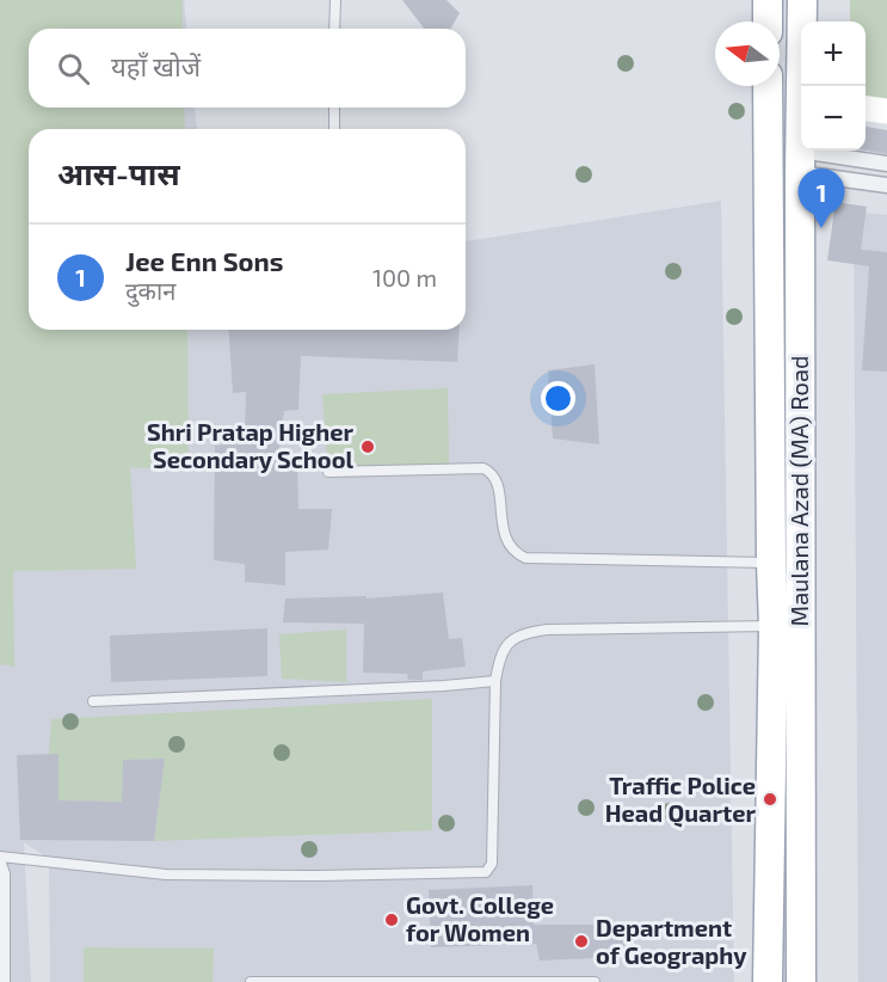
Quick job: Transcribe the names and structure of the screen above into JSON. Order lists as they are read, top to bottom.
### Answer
{
  "streets": {
    "main road": ["Maulana Azad (MA) Road"]
  },
  "places": [
    "Shri Pratap Higher Secondary School",
    "Traffic Police Head Quarter",
    "Govt. College for Women",
    "Department of Geography"
  ],
  "north": "left",
  "page": {
    "map_buttons": ["+", "−"],
    "search": "यहाँ खोजें",
    "heading": "आस-पास",
    "pins": "1",
    "list": [
      {
        "mark": "1",
        "name": "Jee Enn Sons",
        "note": "दुकान",
        "value": "100 m"
      }
    ]
  }
}
